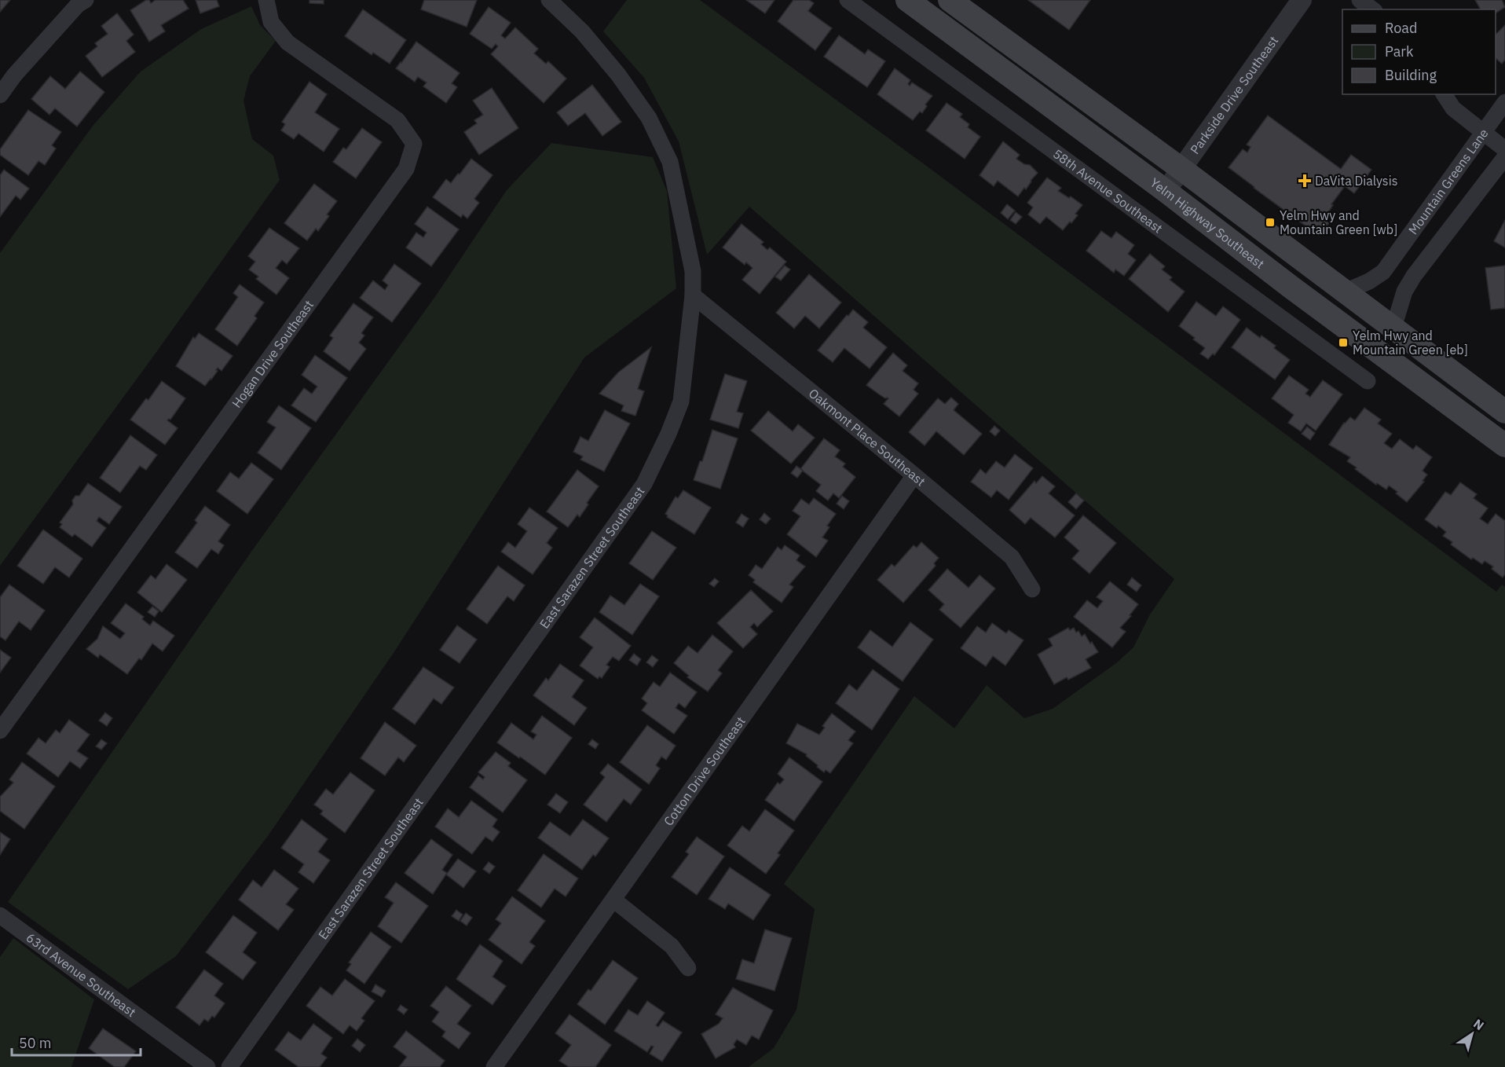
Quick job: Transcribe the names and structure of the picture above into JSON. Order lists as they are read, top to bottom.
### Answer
{
  "streets": {
    "main road": ["Yelm Highway Southeast"],
    "street": [
      "Parkside Drive Southeast",
      "Mountain Greens Lane",
      "58th Avenue Southeast",
      "Hogan Drive Southeast",
      "Oakmont Place Southeast",
      "East Sarazen Street Southeast",
      "Cotton Drive Southeast",
      "63rd Avenue Southeast"
    ]
  },
  "crossings": [
    ["Parkside Drive Southeast", "Yelm Highway Southeast"],
    ["Oakmont Place Southeast", "East Sarazen Street Southeast"],
    ["Oakmont Place Southeast", "Cotton Drive Southeast"]
  ],
  "places": {
    "health": ["DaVita Dialysis"],
    "transit": ["Yelm Hwy and Mountain Green [wb]", "Yelm Hwy and Mountain Green [eb]"]
  },
  "legend": ["Road", "Park", "Building"],
  "scale_bar": "50 m",
  "north": "top right"
}
